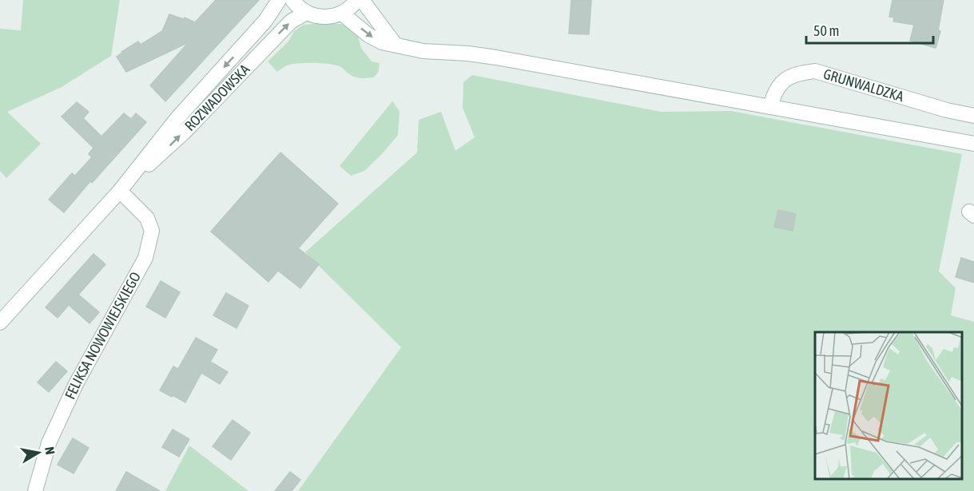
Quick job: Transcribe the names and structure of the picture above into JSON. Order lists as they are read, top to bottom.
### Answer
{
  "streets": {
    "street": ["GRUNWALDZKA", "ROZWADOWSKA", "FELIKSA NOWOWIEJSKIEGO"]
  },
  "crossings": [
    ["ROZWADOWSKA", "FELIKSA NOWOWIEJSKIEGO"]
  ],
  "scale_bar": "50 m",
  "north": "right"
}
